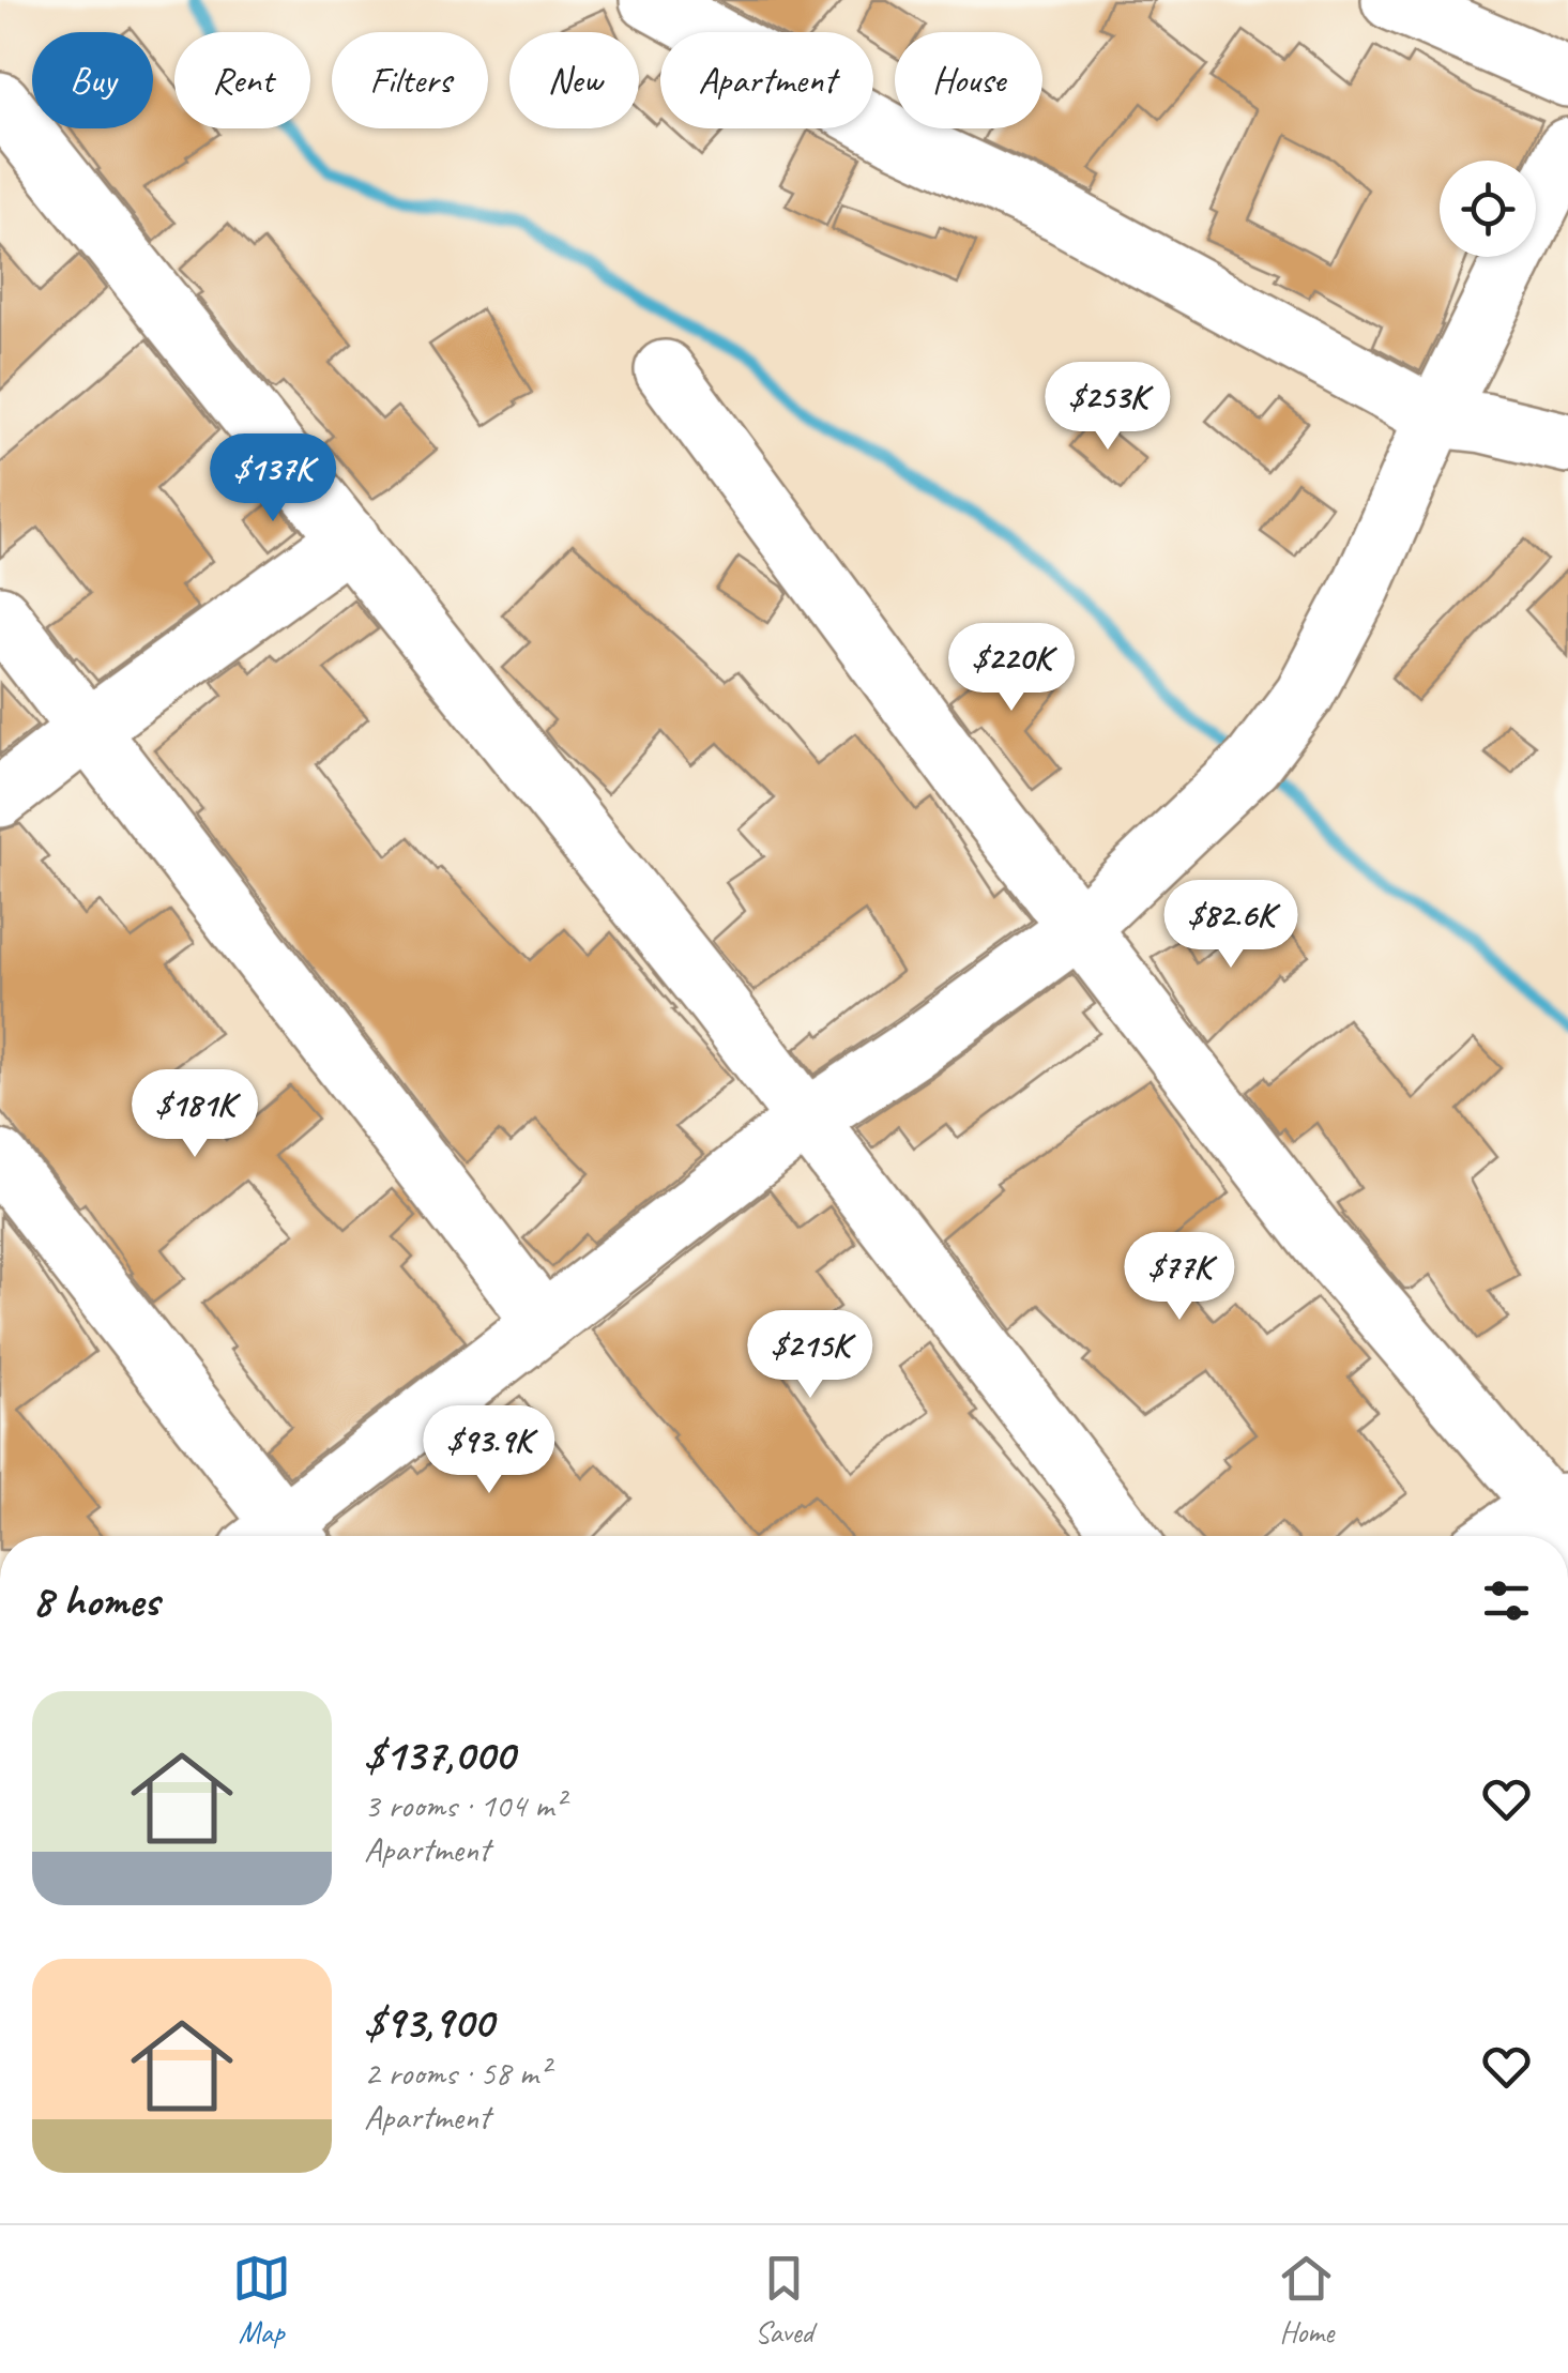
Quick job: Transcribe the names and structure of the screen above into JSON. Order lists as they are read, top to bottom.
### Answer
{
  "page": {
    "chip": [
      "Buy",
      "Rent",
      "Filters",
      "New",
      "Apartment",
      "House"
    ],
    "price": [
      "$253K",
      "$137K",
      "$220K",
      "$82.6K",
      "$181K",
      "$77K",
      "$215K",
      "$93.9K"
    ],
    "heading": "8 homes",
    "list": [
      {
        "name": "$137,000",
        "note": "3 rooms · 104 m² · Apartment"
      },
      {
        "name": "$93,900",
        "note": "2 rooms · 58 m² · Apartment"
      }
    ],
    "tabs": ["Map", "Saved", "Home"]
  }
}
